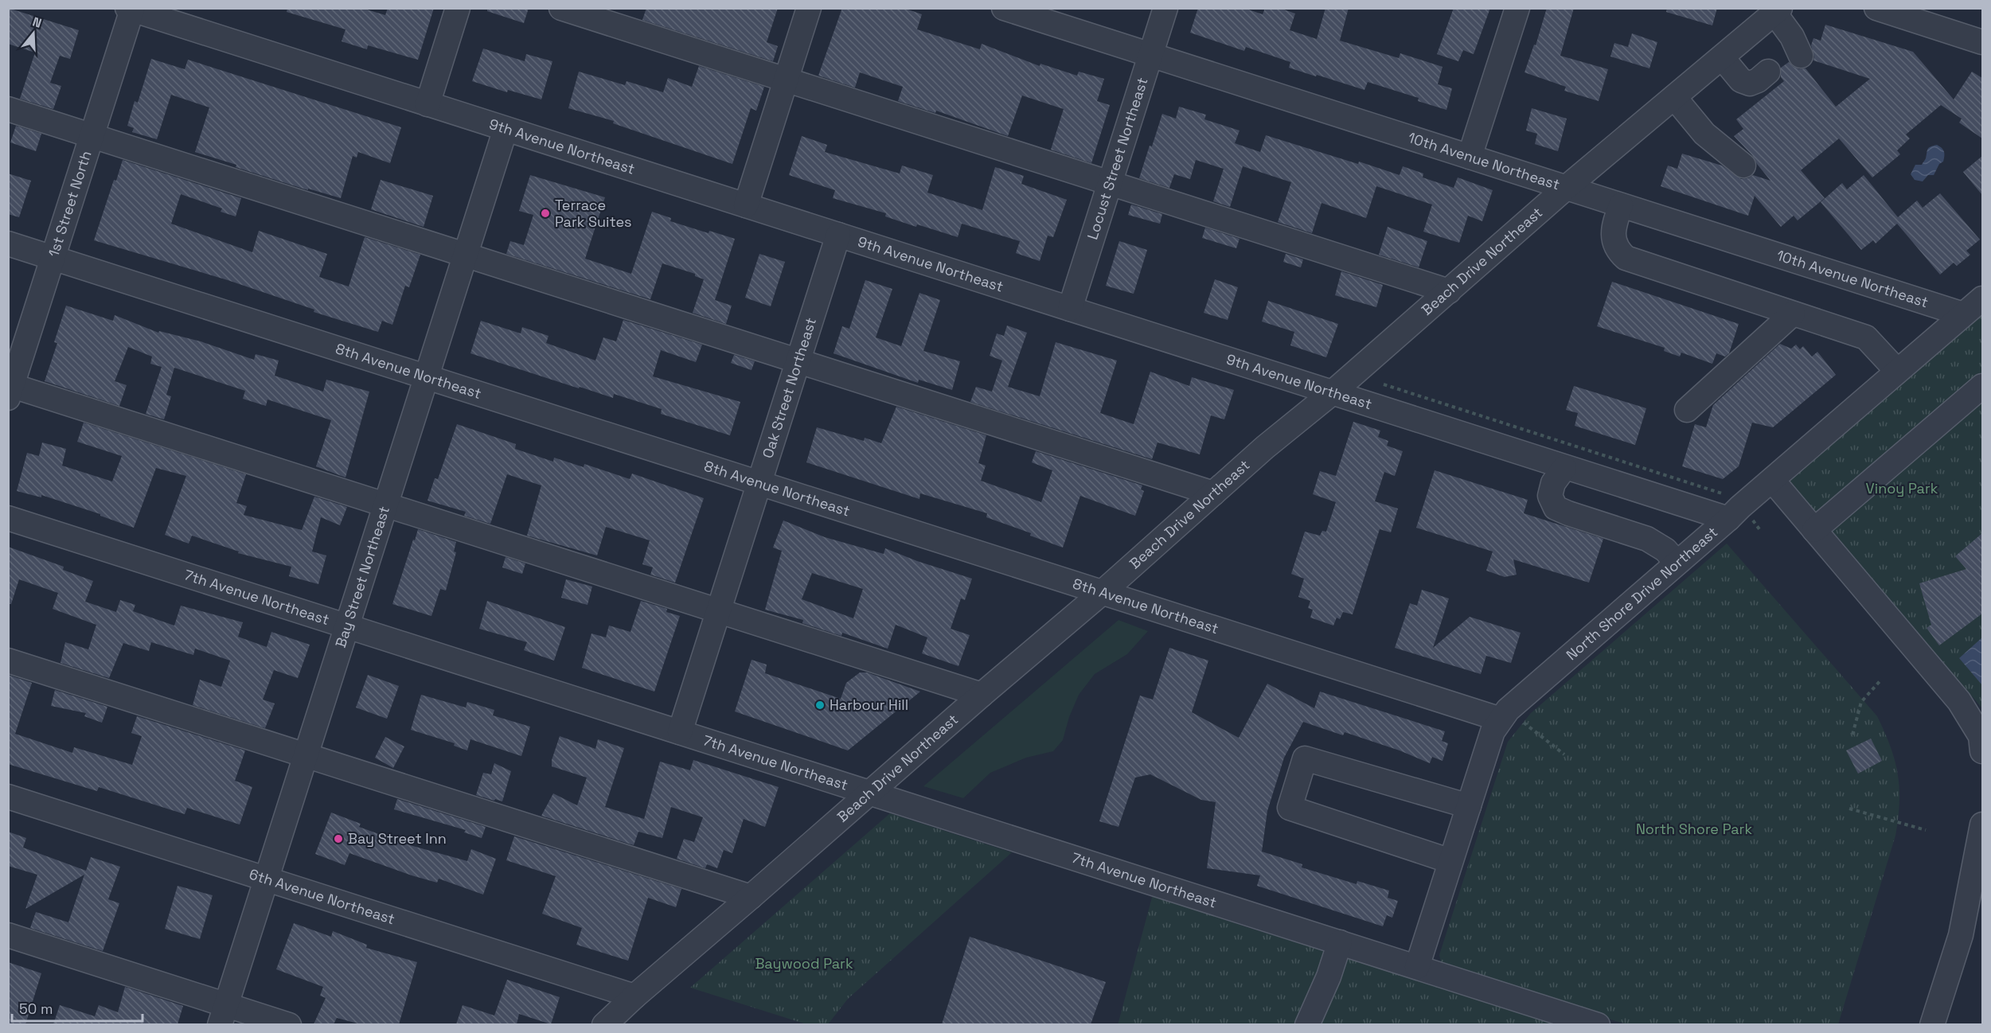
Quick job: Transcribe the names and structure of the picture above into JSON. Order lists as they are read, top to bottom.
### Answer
{
  "streets": {
    "street": [
      "9th Avenue Northeast",
      "Locust Street Northeast",
      "10th Avenue Northeast",
      "1st Street North",
      "Beach Drive Northeast",
      "8th Avenue Northeast",
      "Oak Street Northeast",
      "Bay Street Northeast",
      "North Shore Drive Northeast",
      "7th Avenue Northeast",
      "6th Avenue Northeast"
    ]
  },
  "crossings": [
    ["9th Avenue Northeast", "Locust Street Northeast"],
    ["9th Avenue Northeast", "1st Street North"],
    ["9th Avenue Northeast", "Beach Drive Northeast"],
    ["9th Avenue Northeast", "Oak Street Northeast"],
    ["9th Avenue Northeast", "Bay Street Northeast"],
    ["9th Avenue Northeast", "North Shore Drive Northeast"],
    ["Locust Street Northeast", "10th Avenue Northeast"],
    ["10th Avenue Northeast", "Beach Drive Northeast"],
    ["10th Avenue Northeast", "North Shore Drive Northeast"],
    ["1st Street North", "8th Avenue Northeast"],
    ["Beach Drive Northeast", "8th Avenue Northeast"],
    ["Beach Drive Northeast", "7th Avenue Northeast"],
    ["Beach Drive Northeast", "6th Avenue Northeast"],
    ["8th Avenue Northeast", "Oak Street Northeast"],
    ["8th Avenue Northeast", "Bay Street Northeast"],
    ["8th Avenue Northeast", "North Shore Drive Northeast"],
    ["Oak Street Northeast", "7th Avenue Northeast"],
    ["Bay Street Northeast", "7th Avenue Northeast"],
    ["Bay Street Northeast", "6th Avenue Northeast"],
    ["North Shore Drive Northeast", "7th Avenue Northeast"]
  ],
  "parks": ["Vinoy Park", "North Shore Park", "Baywood Park"],
  "places": ["Terrace Park Suites", "Harbour Hill", "Bay Street Inn"],
  "scale_bar": "50 m",
  "north": "top"
}
